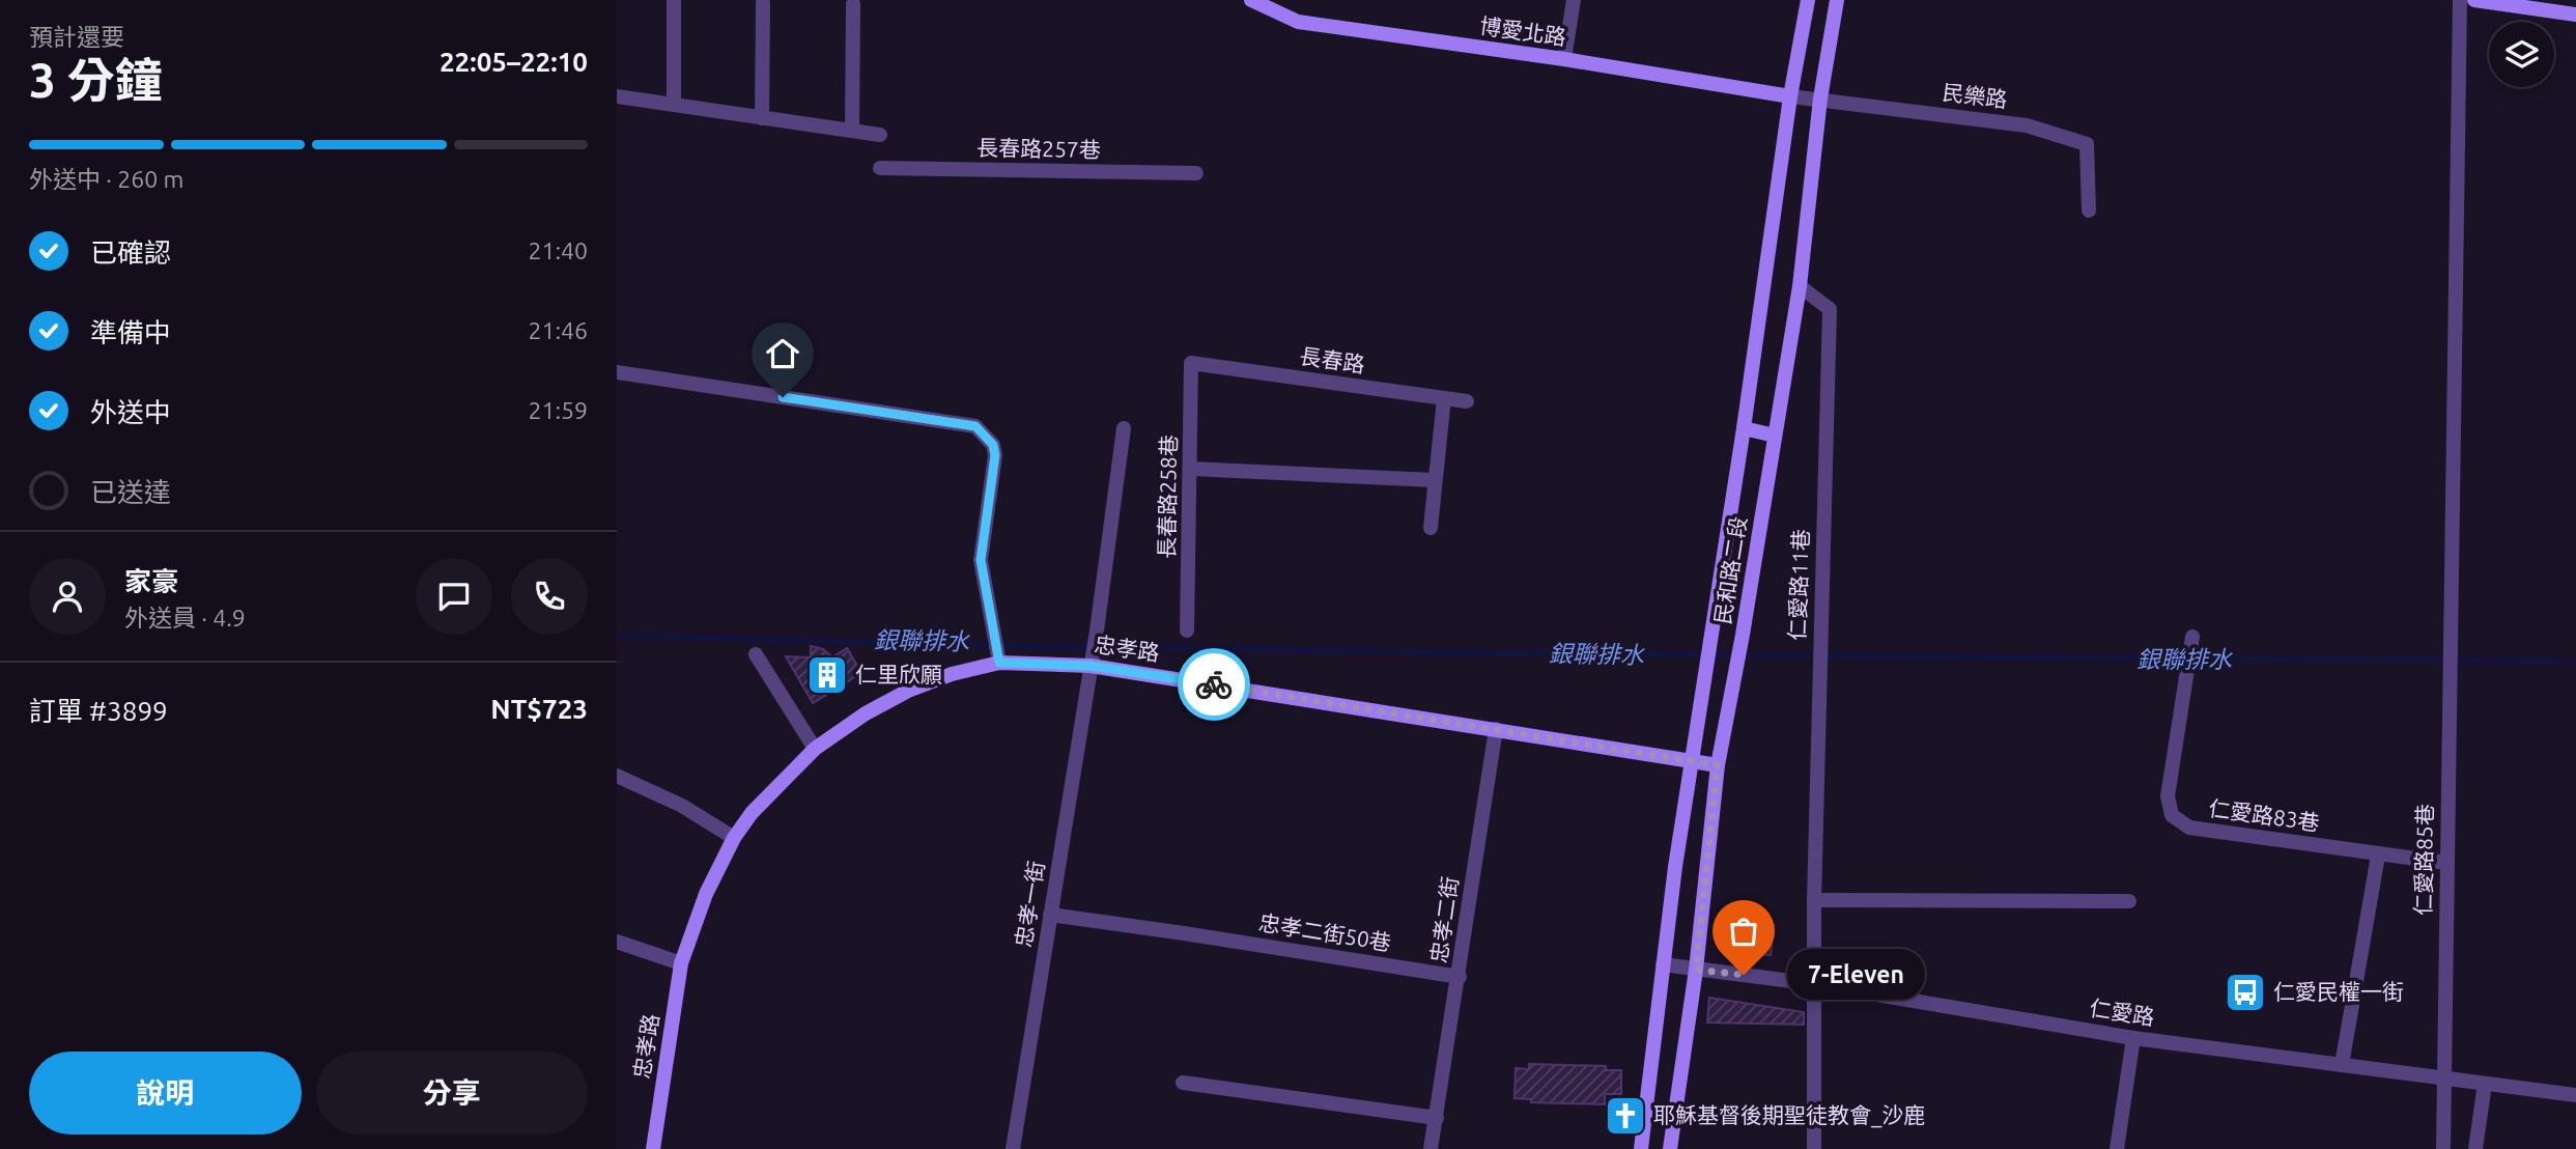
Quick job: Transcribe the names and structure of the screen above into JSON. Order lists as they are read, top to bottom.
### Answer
{
  "streets": {
    "street": [
      "博愛北路",
      "民樂路",
      "長春路257巷",
      "長春路",
      "長春路258巷",
      "民和路二段",
      "仁愛路11巷",
      "忠孝路",
      "仁愛路83巷",
      "仁愛路85巷",
      "忠孝一街",
      "忠孝二街",
      "忠孝二街50巷",
      "仁愛路"
    ]
  },
  "crossings": [
    ["博愛北路", "民樂路"],
    ["博愛北路", "民和路二段"],
    ["民樂路", "民和路二段"],
    ["長春路", "長春路258巷"],
    ["民和路二段", "仁愛路11巷"],
    ["民和路二段", "忠孝路"],
    ["民和路二段", "仁愛路"],
    ["仁愛路11巷", "仁愛路"],
    ["忠孝路", "忠孝一街"],
    ["忠孝路", "忠孝二街"],
    ["仁愛路83巷", "仁愛路85巷"],
    ["仁愛路85巷", "仁愛路"],
    ["忠孝一街", "忠孝二街50巷"],
    ["忠孝二街", "忠孝二街50巷"]
  ],
  "water": ["銀聯排水"],
  "places": {
    "building": ["仁里欣願"],
    "other": ["7-Eleven"],
    "bus stop": ["仁愛民權一街"],
    "church": ["耶穌基督後期聖徒教會_沙鹿"]
  },
  "page": {
    "heading": ["3 分鐘", "預計還要", "22:05–22:10"],
    "panel": [
      "家豪",
      "外送員 · 4.9",
      "訂單 #3899",
      "NT$723"
    ],
    "bar": "外送中 · 260 m",
    "list": [
      ["已確認", "21:40"],
      ["準備中", "21:46"],
      ["外送中", "21:59"],
      "已送達"
    ],
    "bubble": "7-Eleven",
    "buttons": ["說明", "分享"]
  }
}
